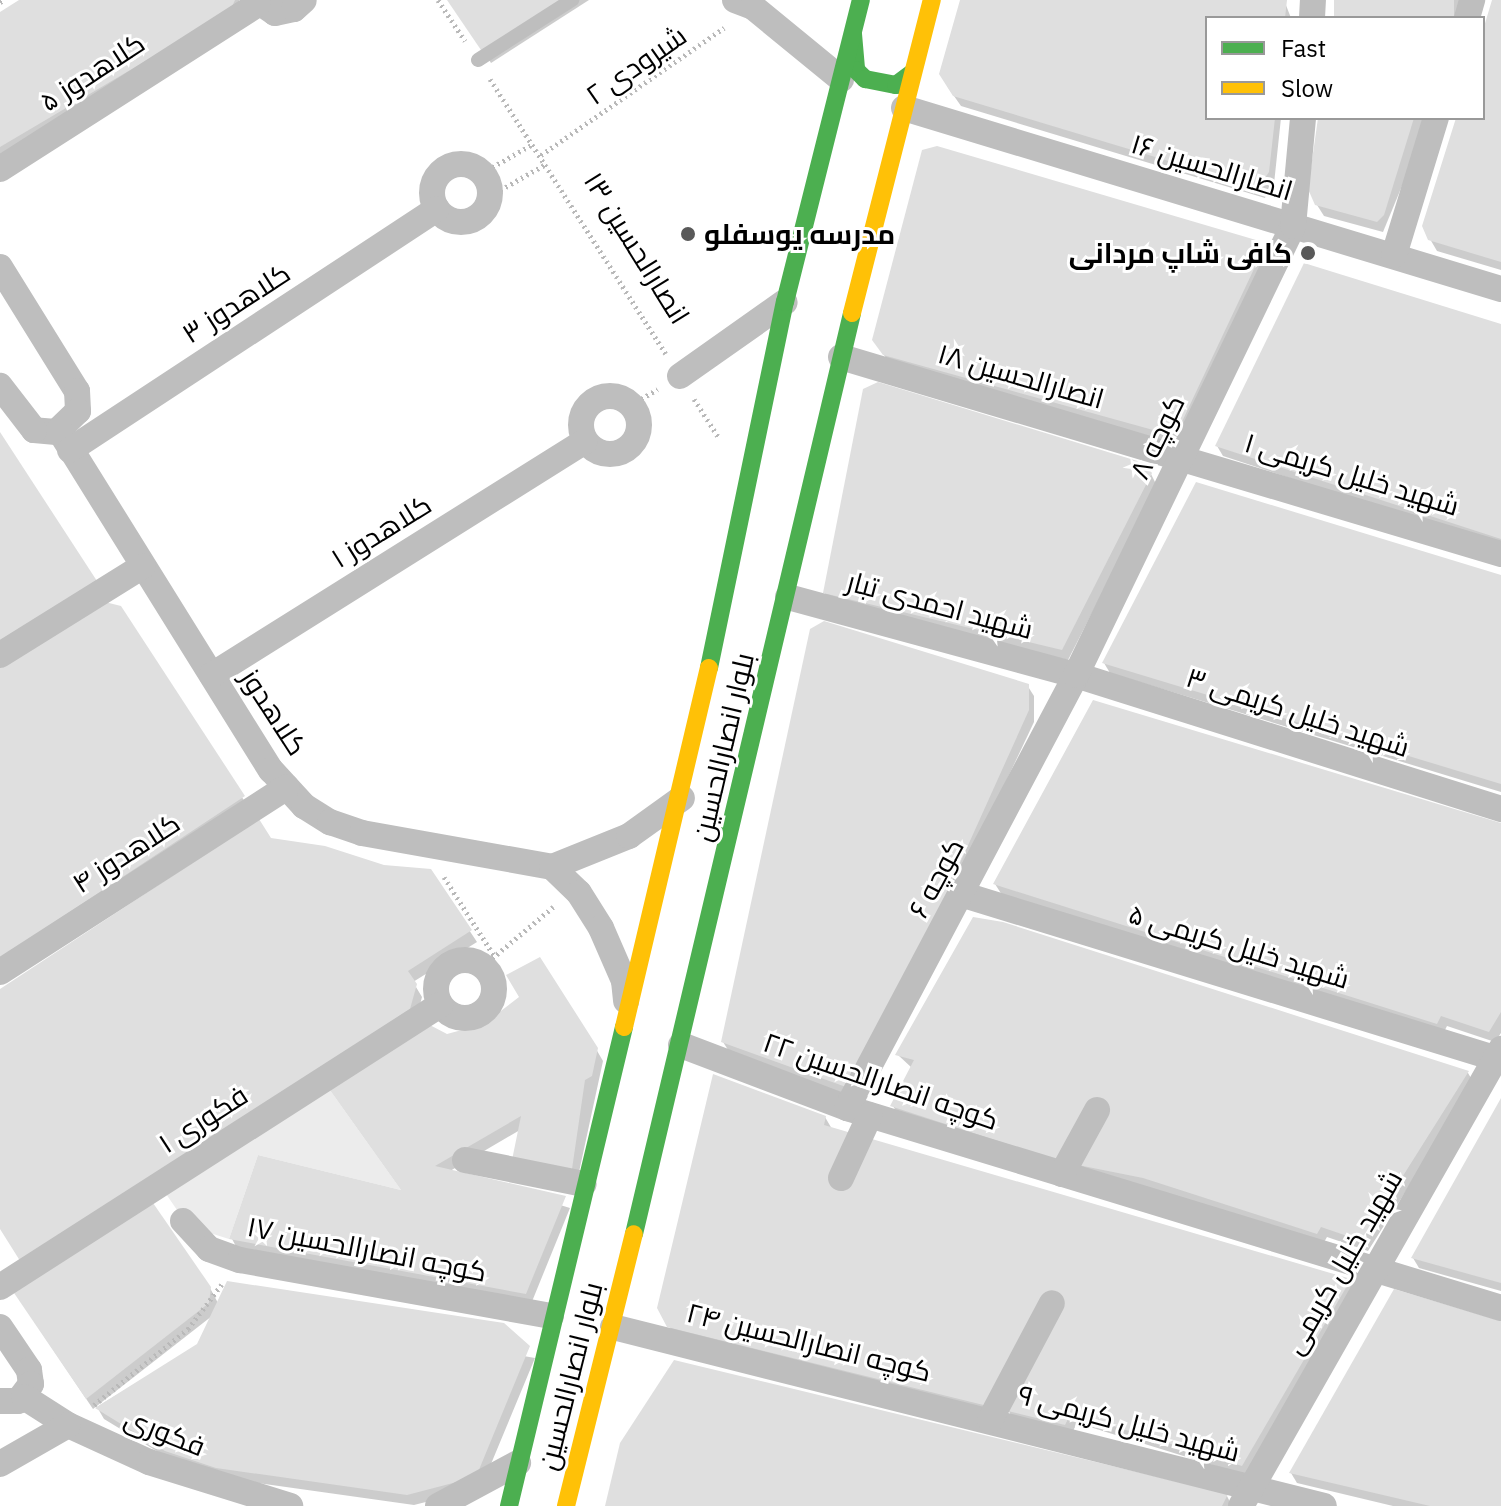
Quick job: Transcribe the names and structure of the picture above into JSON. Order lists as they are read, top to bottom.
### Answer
{
  "streets": {
    "main road": ["بلوار انصارالحسین"],
    "street": [
      "کلاهدوز ۵",
      "انصارالحسین ۱۶",
      "کلاهدوز ۳",
      "انصارالحسین ۱۸",
      "کوچه ۸",
      "شهید خلیل کریمی ۱",
      "کلاهدوز ۱",
      "شهید احمدی تبار",
      "کلاهدوز",
      "شهید خلیل کریمی ۳",
      "کلاهدوز ۴",
      "کوچه ۶",
      "شهید خلیل کریمی ۵",
      "کوچه انصارالحسین ۲۲",
      "فکوری ۱",
      "کوچه انصارالحسین ۱۷",
      "شهید خلیل کریمی",
      "کوچه انصارالحسین ۲۴",
      "شهید خلیل کریمی ۹",
      "فکوری"
    ],
    "path": ["شیرودی ۲", "انصارالحسین ۱۳"]
  },
  "crossings": [
    ["شیرودی ۲", "انصارالحسین ۱۳"],
    ["انصارالحسین ۱۶", "کوچه ۸"],
    ["انصارالحسین ۱۶", "بلوار انصارالحسین"],
    ["انصارالحسین ۱۳", "بلوار انصارالحسین"],
    ["کلاهدوز ۳", "کلاهدوز"],
    ["انصارالحسین ۱۸", "کوچه ۸"],
    ["انصارالحسین ۱۸", "شهید خلیل کریمی ۱"],
    ["انصارالحسین ۱۸", "بلوار انصارالحسین"],
    ["کوچه ۸", "شهید خلیل کریمی ۱"],
    ["کوچه ۸", "شهید احمدی تبار"],
    ["کوچه ۸", "شهید خلیل کریمی ۳"],
    ["کوچه ۸", "کوچه ۶"],
    ["کلاهدوز ۱", "کلاهدوز"],
    ["شهید احمدی تبار", "شهید خلیل کریمی ۳"],
    ["شهید احمدی تبار", "بلوار انصارالحسین"],
    ["شهید احمدی تبار", "کوچه ۶"],
    ["کلاهدوز", "کلاهدوز ۴"],
    ["شهید خلیل کریمی ۳", "کوچه ۶"],
    ["بلوار انصارالحسین", "کوچه انصارالحسین ۲۲"],
    ["بلوار انصارالحسین", "کوچه انصارالحسین ۱۷"],
    ["بلوار انصارالحسین", "کوچه انصارالحسین ۲۴"],
    ["کوچه ۶", "شهید خلیل کریمی ۵"],
    ["کوچه ۶", "کوچه انصارالحسین ۲۲"],
    ["شهید خلیل کریمی ۵", "شهید خلیل کریمی"],
    ["کوچه انصارالحسین ۲۲", "شهید خلیل کریمی"],
    ["شهید خلیل کریمی", "شهید خلیل کریمی ۹"],
    ["کوچه انصارالحسین ۲۴", "شهید خلیل کریمی ۹"]
  ],
  "places": ["مدرسه یوسفلو", "کافى شاپ مردانى"],
  "legend": ["Fast", "Slow"]
}
